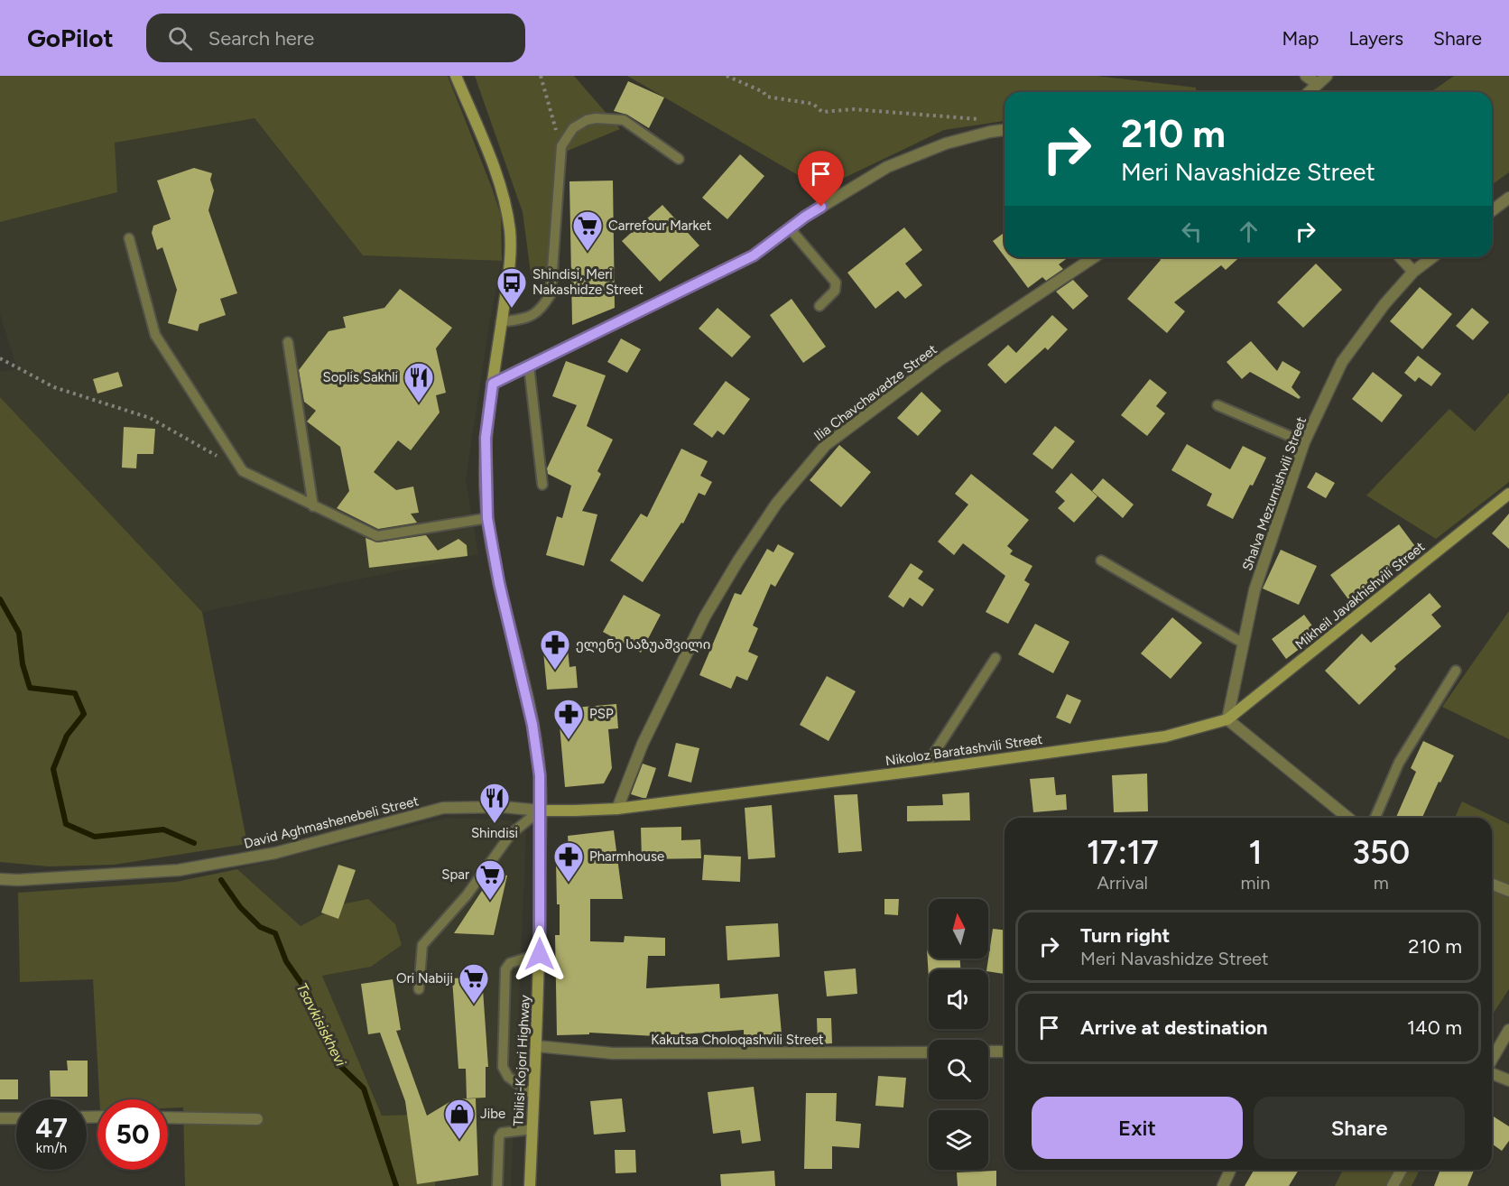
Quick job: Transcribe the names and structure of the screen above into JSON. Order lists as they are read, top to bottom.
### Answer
{
  "streets": {
    "main road": ["Mikheil Javakhishvili Street", "Nikoloz Baratashvili Street", "Tbilisi-Kojori Highway"],
    "street": [
      "Ilia Chavchavadze Street",
      "Shalva Mezurnishvili Street",
      "David Aghmashenebeli Street",
      "Kakutsa Choloqashvili Street"
    ]
  },
  "crossings": [
    ["Ilia Chavchavadze Street", "Nikoloz Baratashvili Street"],
    ["Shalva Mezurnishvili Street", "Mikheil Javakhishvili Street"],
    ["Shalva Mezurnishvili Street", "Nikoloz Baratashvili Street"],
    ["Mikheil Javakhishvili Street", "Nikoloz Baratashvili Street"],
    ["Nikoloz Baratashvili Street", "David Aghmashenebeli Street"],
    ["Nikoloz Baratashvili Street", "Tbilisi-Kojori Highway"],
    ["David Aghmashenebeli Street", "Tbilisi-Kojori Highway"],
    ["Kakutsa Choloqashvili Street", "Tbilisi-Kojori Highway"]
  ],
  "water": ["Tsavkisiskhevi"],
  "places": {
    "supermarket": ["Carrefour Market", "Spar", "Ori Nabiji"],
    "bus stop": ["Shindisi, Meri Nakashidze Street"],
    "restaurant": ["Soplis Sakhli", "Shindisi"],
    "pharmacy": ["ელენე საზუაშვილი", "PSP", "Pharmhouse"],
    "shop": ["Jibe"]
  },
  "north": "top",
  "page": {
    "header": "GoPilot",
    "search": "Search here",
    "nav": ["Map", "Layers", "Share"],
    "turn": ["210 m", "Meri Navashidze Street"],
    "eta": [
      "17:17",
      "Arrival",
      "1",
      "min",
      "350",
      "m"
    ],
    "list": [
      {
        "name": "Turn right",
        "note": "Meri Navashidze Street",
        "value": "210 m"
      },
      {
        "name": "Arrive at destination",
        "value": "140 m"
      }
    ],
    "buttons": ["Exit", "Share"],
    "speed": "47 km/h",
    "limit": "50"
  }
}
